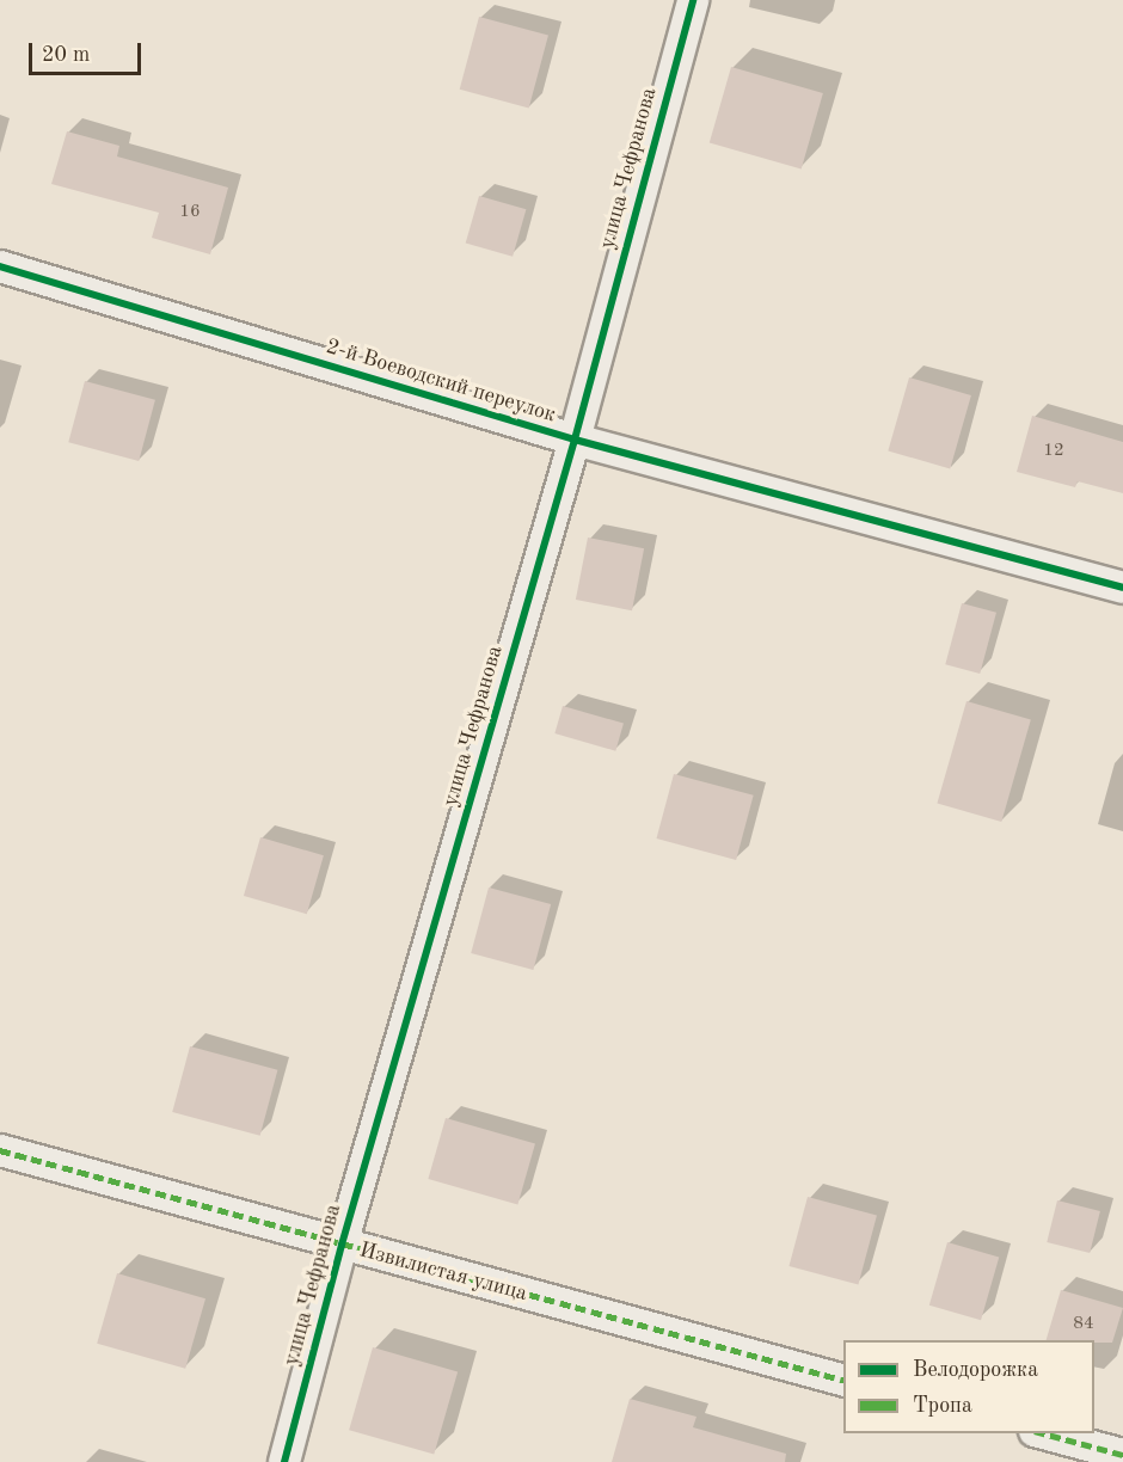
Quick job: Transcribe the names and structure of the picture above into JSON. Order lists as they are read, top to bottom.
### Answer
{
  "streets": {
    "street": ["улица Чефранова", "2-й Воеводский переулок", "Извилистая улица"]
  },
  "crossings": [
    ["улица Чефранова", "2-й Воеводский переулок"],
    ["улица Чефранова", "Извилистая улица"]
  ],
  "house_numbers": ["16", "12", "84"],
  "legend": ["Велодорожка", "Тропа"],
  "scale_bar": "20 m"
}
